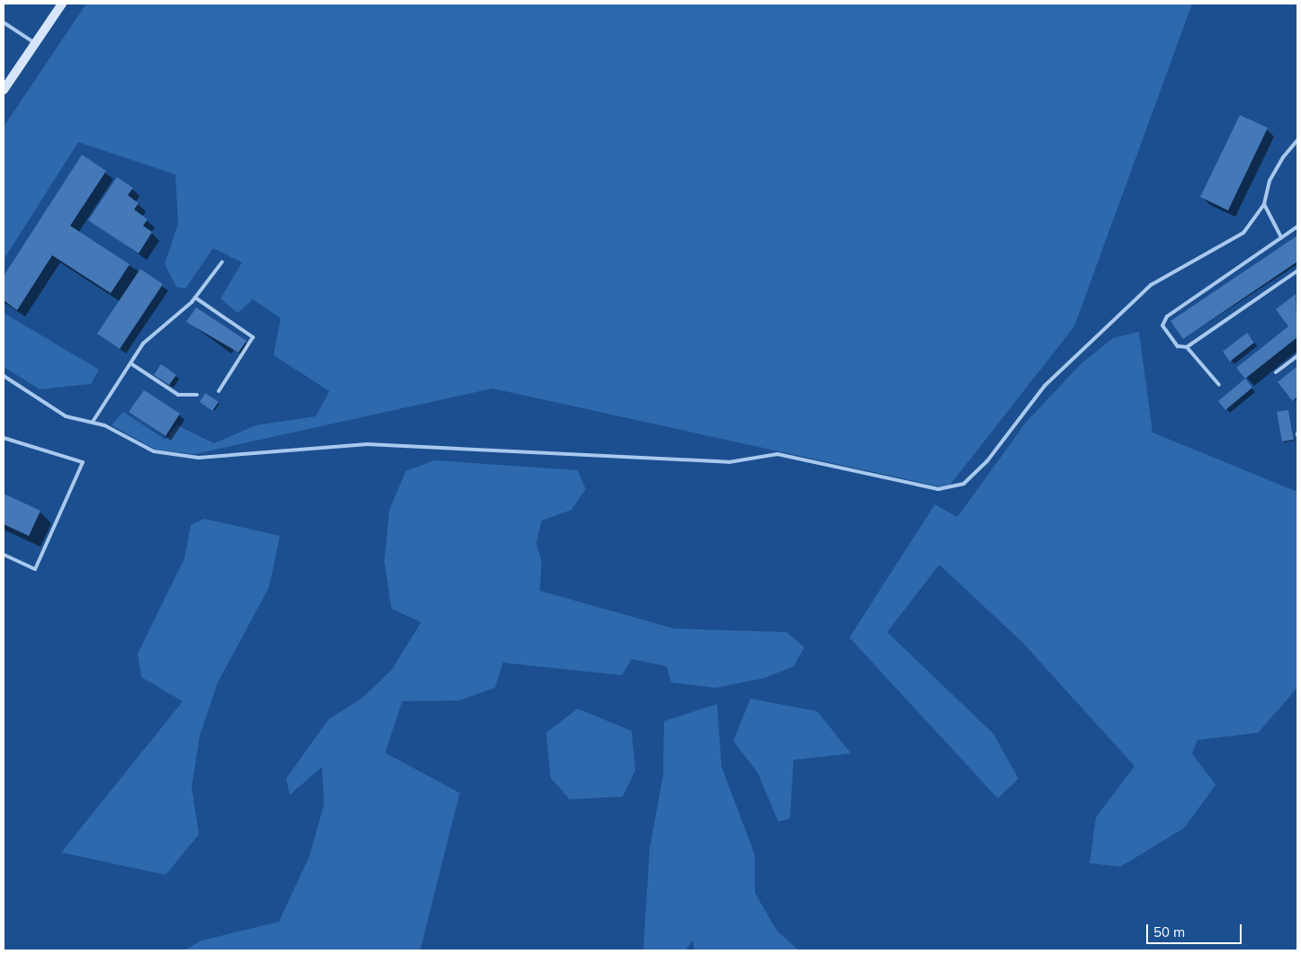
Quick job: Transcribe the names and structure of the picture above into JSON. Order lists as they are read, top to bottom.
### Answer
{
  "scale_bar": "50 m"
}
